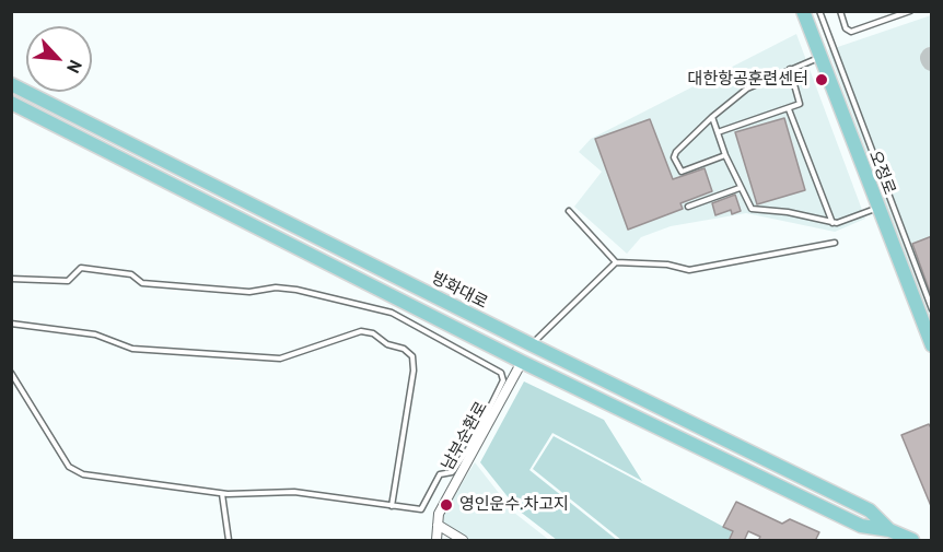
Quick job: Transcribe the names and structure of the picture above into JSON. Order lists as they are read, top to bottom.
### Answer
{
  "streets": {
    "main road": ["오정로", "방화대로"],
    "street": ["남부순환로"]
  },
  "crossings": [
    ["방화대로", "남부순환로"]
  ],
  "places": ["대한항공훈련센터", "영인운수.차고지"],
  "north": "bottom right"
}
